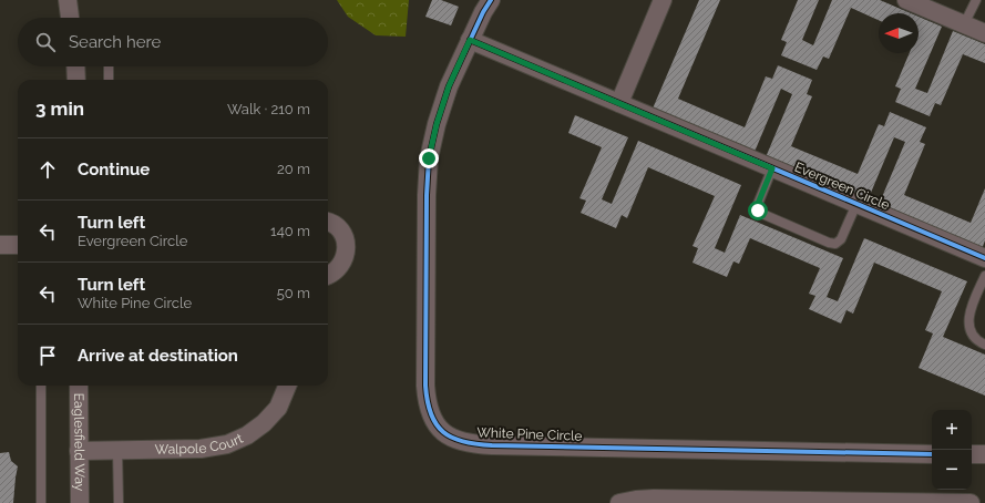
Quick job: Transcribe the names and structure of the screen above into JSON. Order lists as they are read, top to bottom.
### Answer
{
  "streets": {
    "street": [
      "Evergreen Circle",
      "White Pine Circle",
      "Eaglesfield Way",
      "Walpole Court"
    ]
  },
  "crossings": [
    ["Evergreen Circle", "White Pine Circle"],
    ["Eaglesfield Way", "Walpole Court"]
  ],
  "north": "left",
  "page": {
    "search": "Search here",
    "heading": ["3 min", "Walk · 210 m"],
    "list": [
      ["Continue", "20 m"],
      ["Turn left", "Evergreen Circle", "140 m"],
      ["Turn left", "White Pine Circle", "50 m"],
      "Arrive at destination"
    ],
    "map_buttons": ["+", "−"]
  }
}
